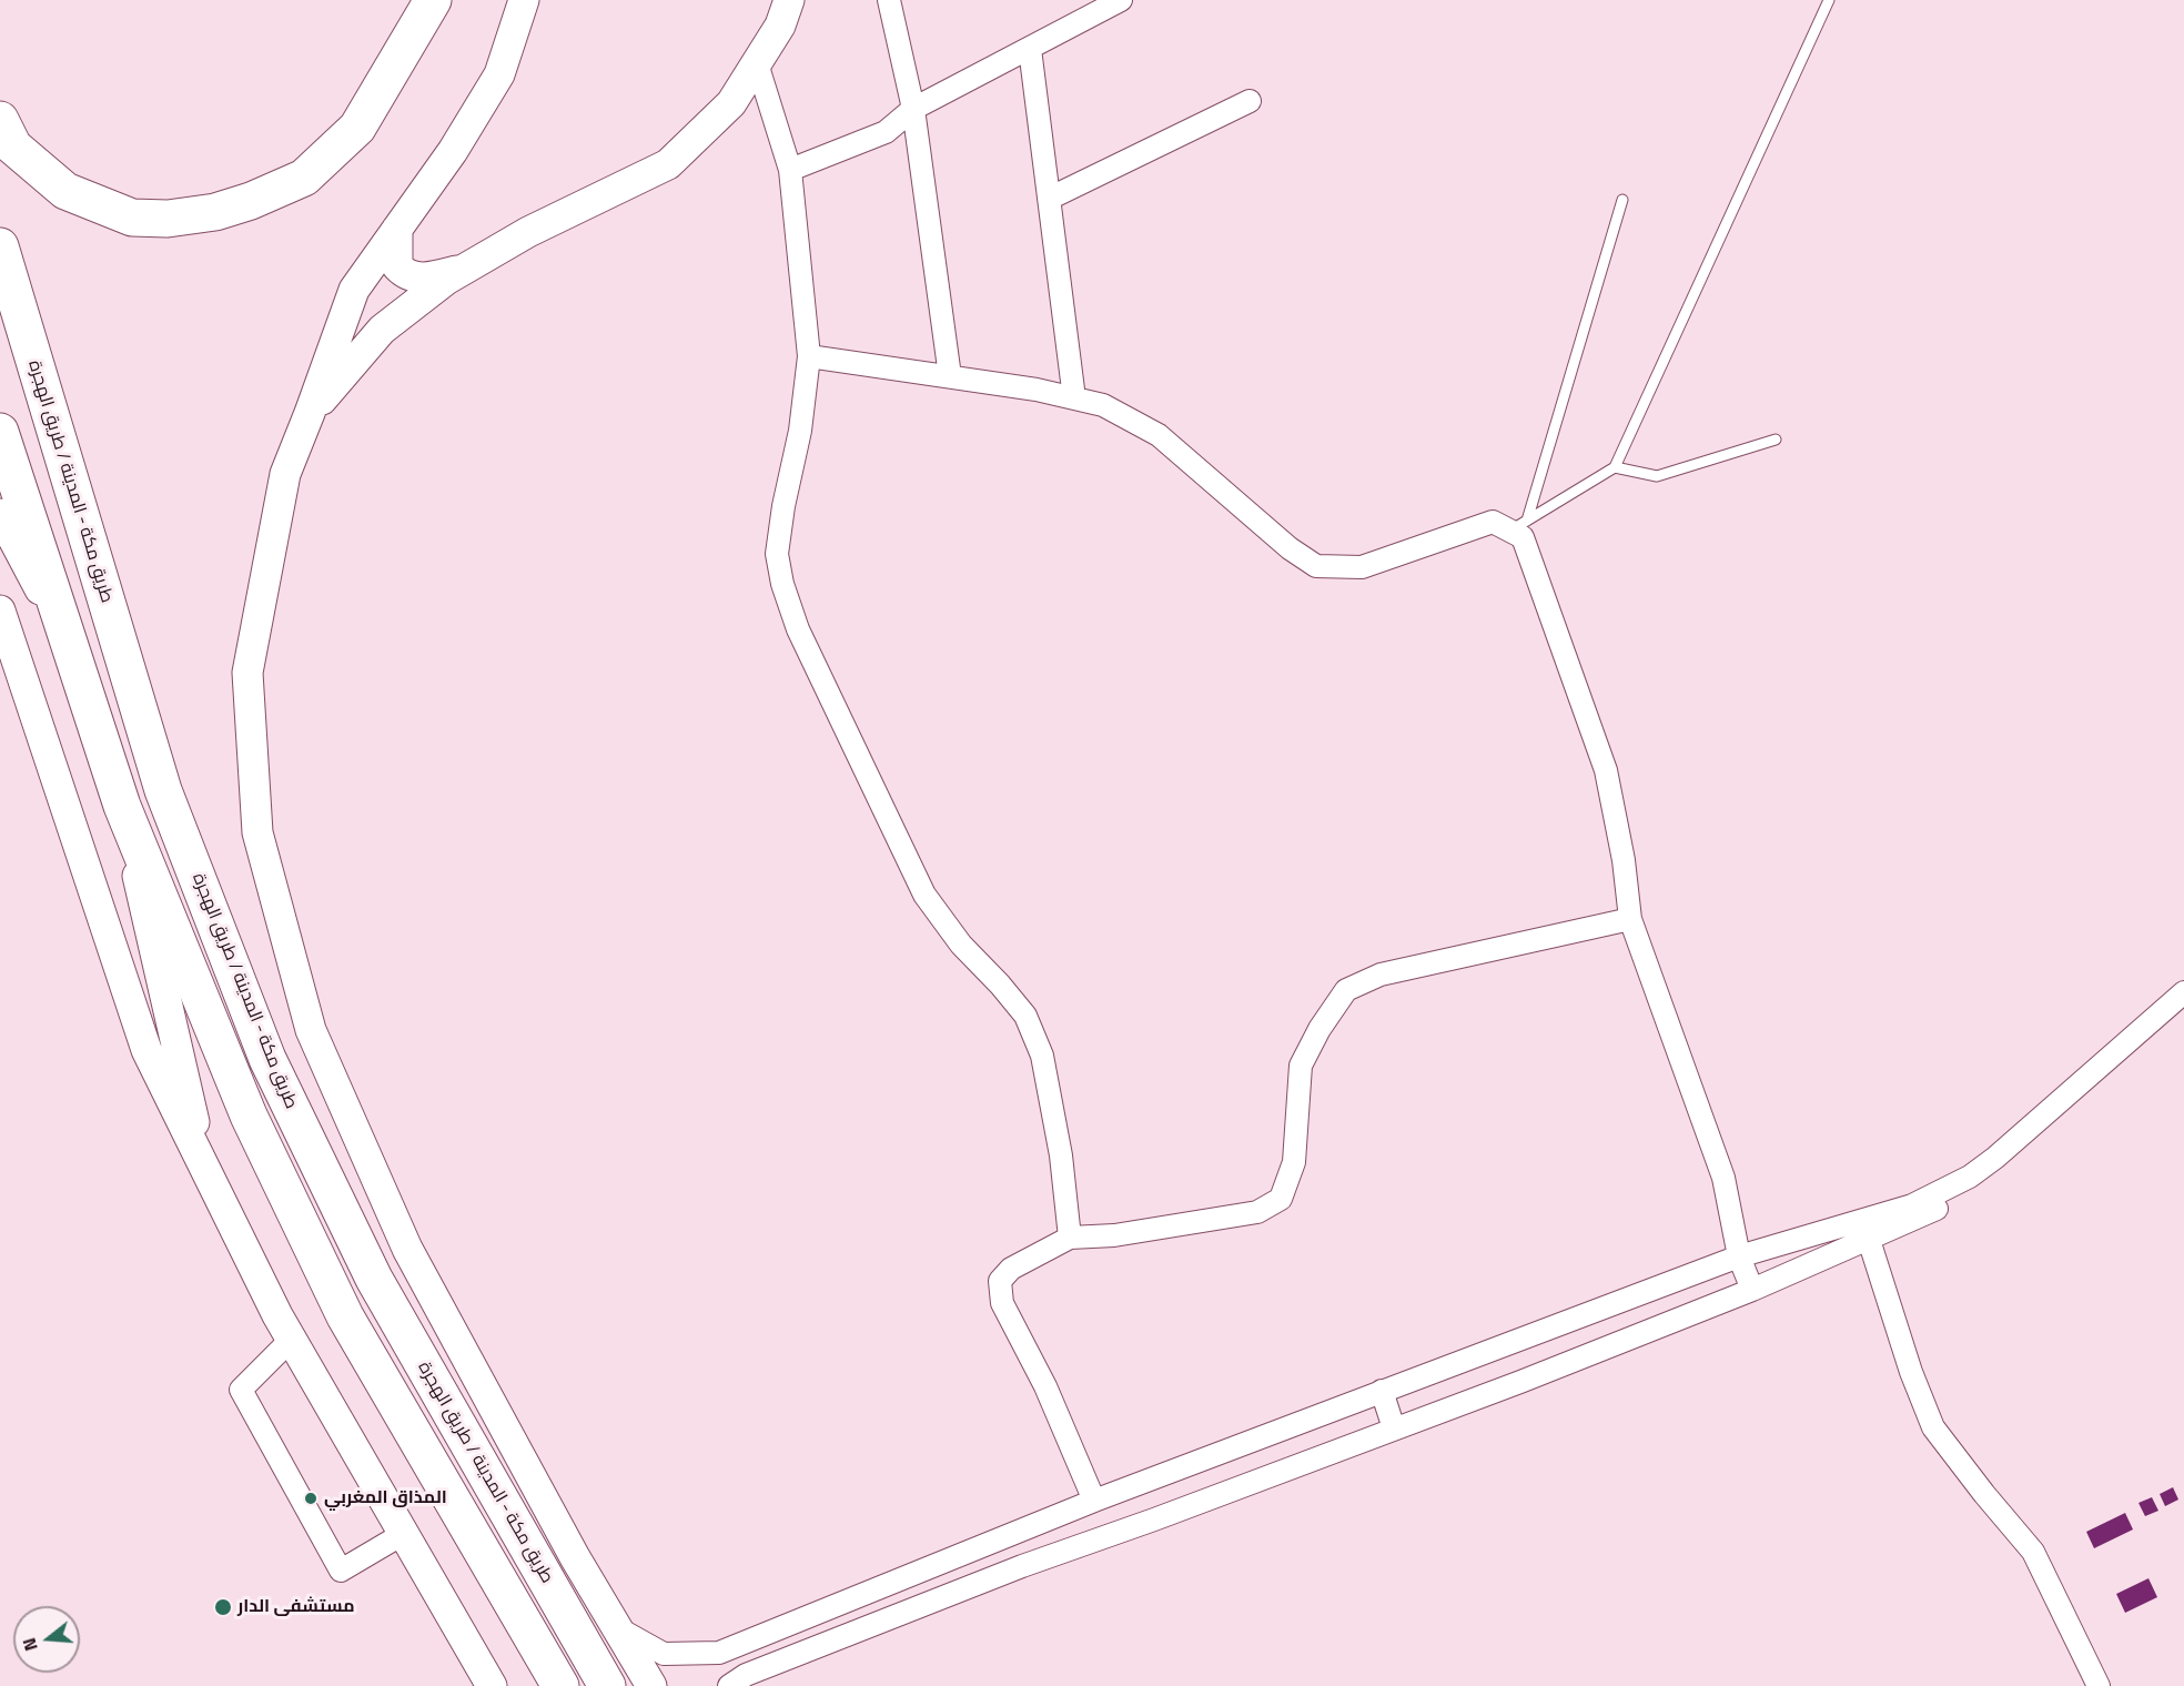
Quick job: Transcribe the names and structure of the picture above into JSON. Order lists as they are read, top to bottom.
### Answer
{
  "streets": {
    "highway": ["طريق مكة - المدينة / طريق الهجرة"]
  },
  "places": ["المذاق المغربي", "مستشفى الدار"],
  "north": "left"
}
